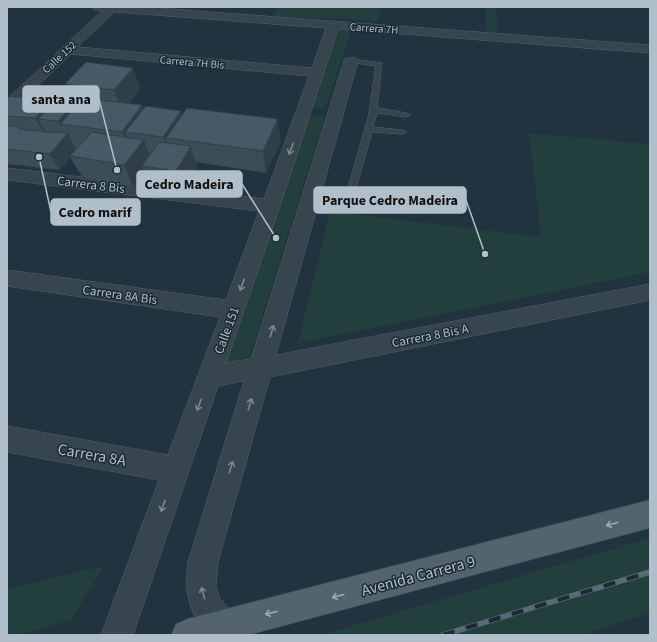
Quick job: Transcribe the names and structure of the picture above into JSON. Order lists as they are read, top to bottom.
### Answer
{
  "streets": {
    "main road": ["Avenida Carrera 9"],
    "street": [
      "Carrera 7H",
      "Calle 152",
      "Carrera 7H Bis",
      "Carrera 8 Bis",
      "Carrera 8A Bis",
      "Calle 151",
      "Carrera 8 Bis A",
      "Carrera 8A"
    ]
  },
  "crossings": [
    ["Carrera 7H", "Calle 152"],
    ["Carrera 7H", "Calle 151"],
    ["Calle 152", "Carrera 7H Bis"],
    ["Carrera 7H Bis", "Calle 151"],
    ["Carrera 8 Bis", "Calle 151"],
    ["Carrera 8A Bis", "Calle 151"],
    ["Calle 151", "Carrera 8 Bis A"],
    ["Calle 151", "Carrera 8A"]
  ],
  "one_way": ["Avenida Carrera 9"],
  "places": [
    "Cedro marif",
    "santa ana",
    "Cedro Madeira",
    "Parque Cedro Madeira"
  ]
}
